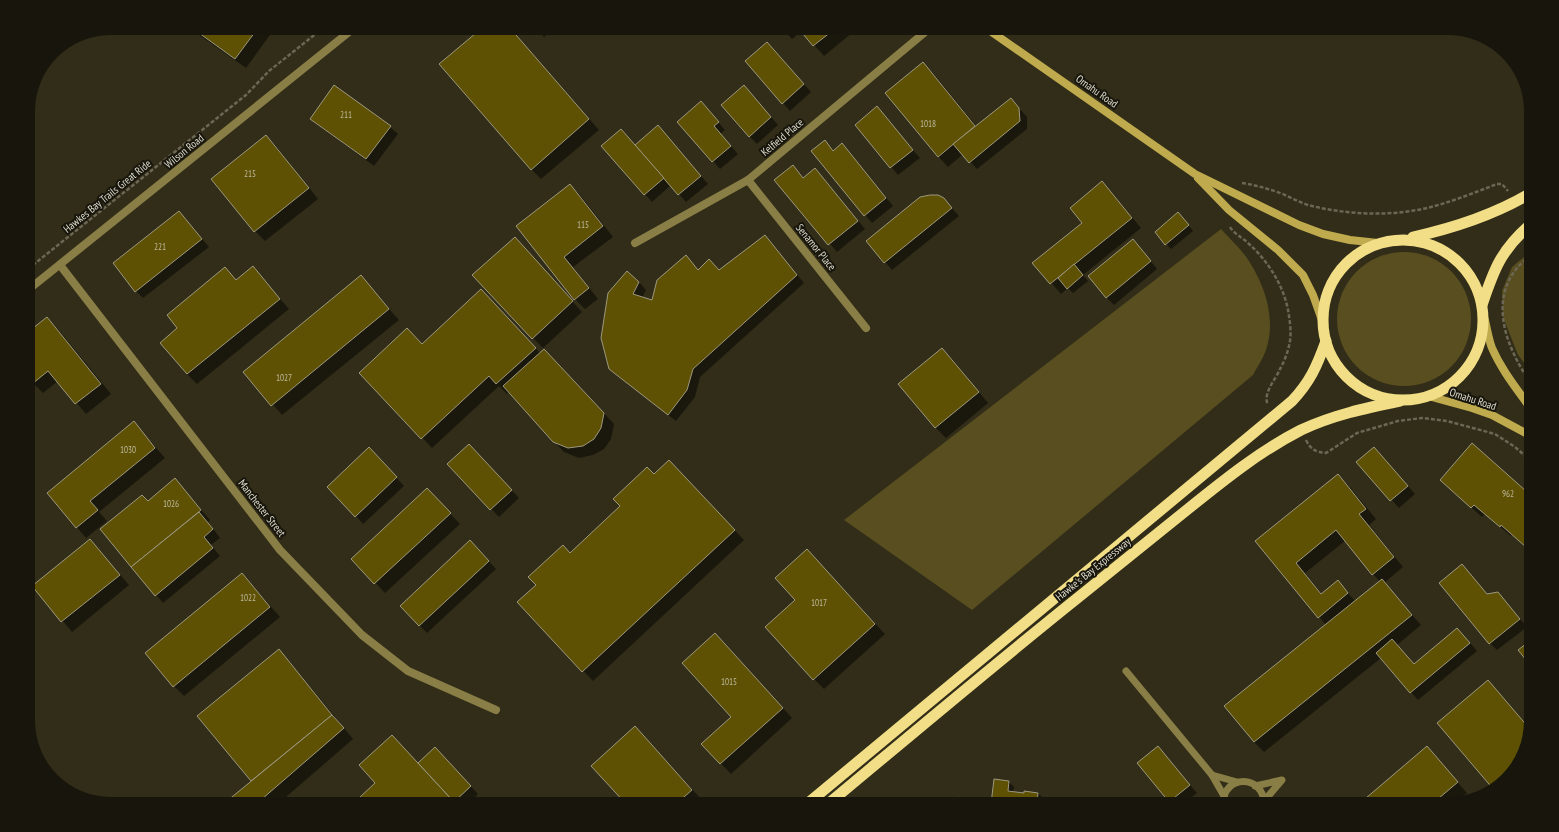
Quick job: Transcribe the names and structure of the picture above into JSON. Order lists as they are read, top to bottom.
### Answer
{
  "streets": {
    "highway": ["Hawke's Bay Expressway"],
    "main road": ["Omahu Road"],
    "street": [
      "Kelfield Place",
      "Wilson Road",
      "Senamor Place",
      "Manchester Street"
    ],
    "path": ["Hawkes Bay Trails Great Ride"]
  },
  "crossings": [
    ["Omahu Road", "Hawke's Bay Expressway"],
    ["Kelfield Place", "Senamor Place"],
    ["Wilson Road", "Manchester Street"]
  ],
  "house_numbers": [
    "211",
    "1018",
    "215",
    "115",
    "221",
    "1027",
    "1030",
    "962",
    "1026",
    "1022",
    "1017",
    "1015"
  ]
}
